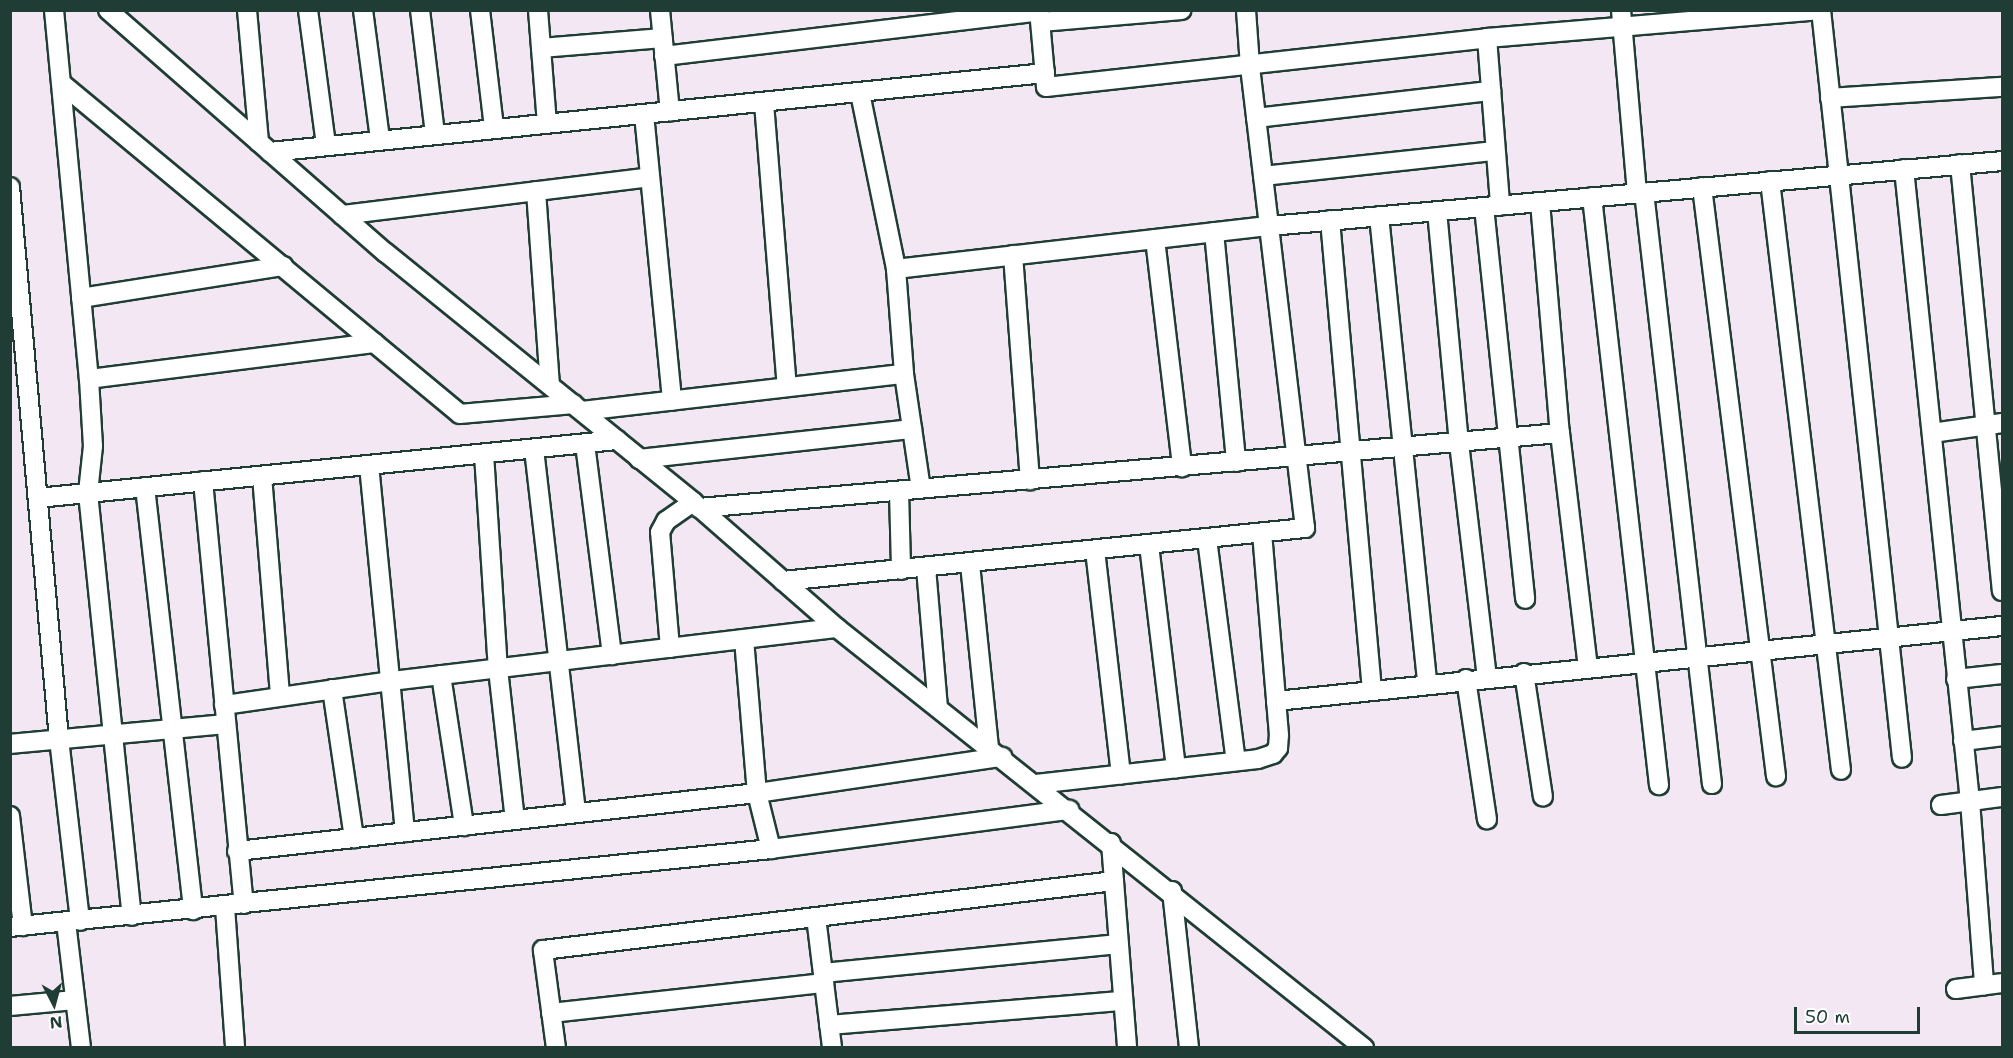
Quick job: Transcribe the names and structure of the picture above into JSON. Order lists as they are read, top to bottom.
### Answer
{
  "scale_bar": "50 m",
  "north": "bottom"
}
